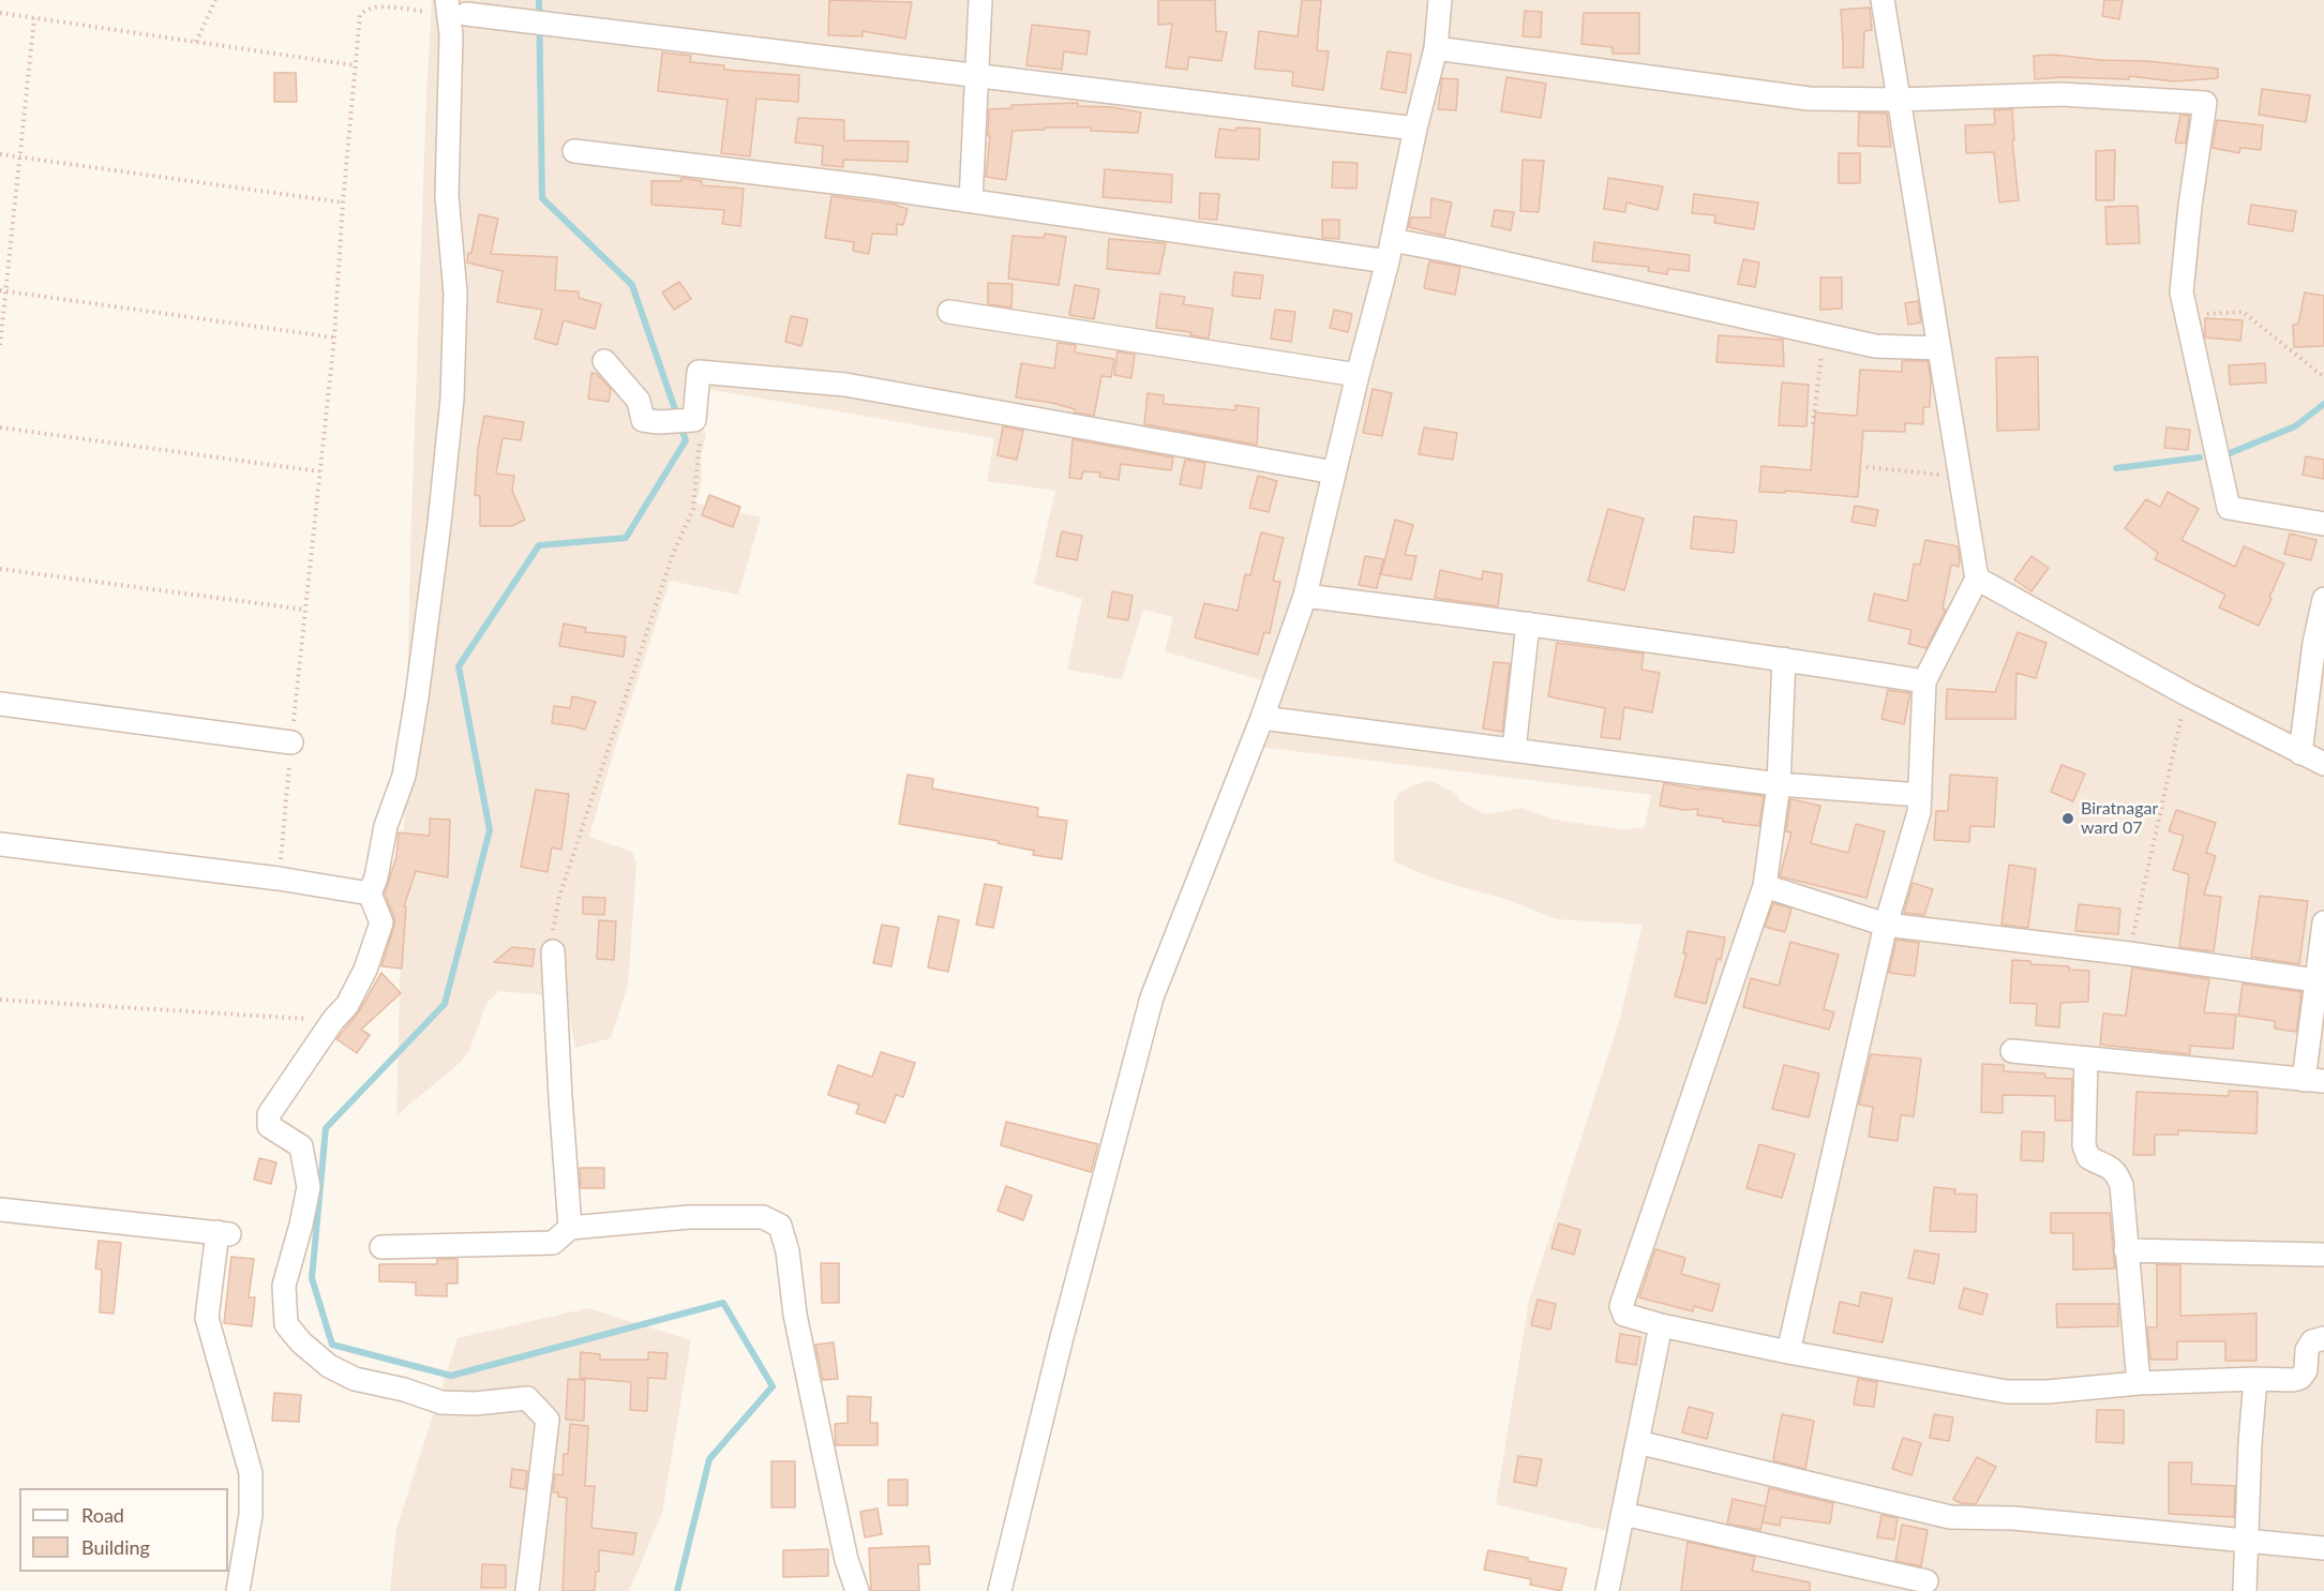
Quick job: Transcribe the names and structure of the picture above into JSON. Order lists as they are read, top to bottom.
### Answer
{
  "places": ["Biratnagar ward 07"],
  "legend": ["Road", "Building"]
}
